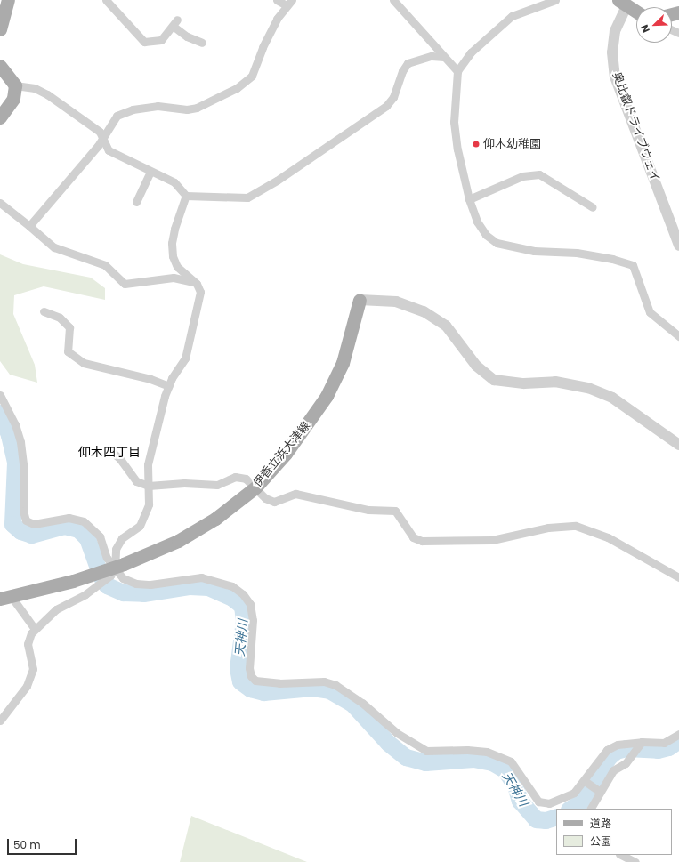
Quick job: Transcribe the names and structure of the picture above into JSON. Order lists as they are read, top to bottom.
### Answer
{
  "streets": {
    "main road": ["伊香立浜大津線"],
    "street": ["奥比叡ドライブウェイ"]
  },
  "districts": ["仰木四丁目"],
  "water": ["天神川"],
  "places": ["仰木幼稚園"],
  "legend": ["道路", "公園"],
  "scale_bar": "50 m",
  "north": "bottom left"
}
